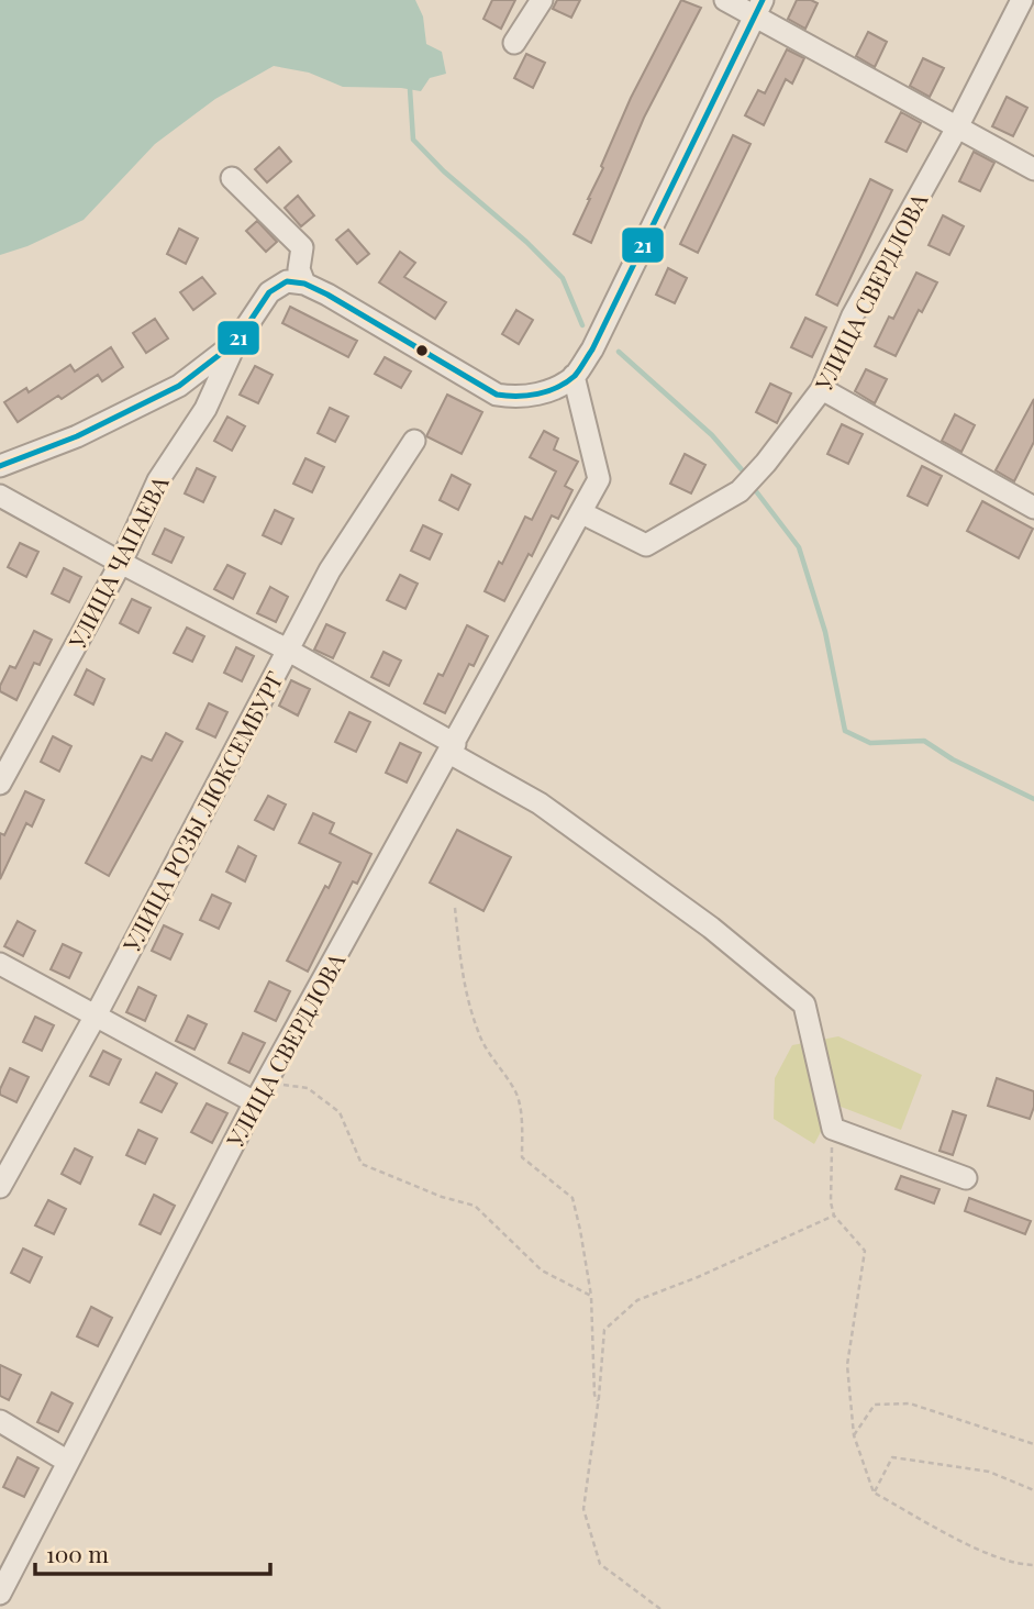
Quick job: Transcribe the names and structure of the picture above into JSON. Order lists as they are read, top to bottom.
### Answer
{
  "streets": {
    "street": ["УЛИЦА СВЕРДЛОВА", "УЛИЦА ЧАПАЕВА", "УЛИЦА РОЗЫ ЛЮКСЕМБУРГ"]
  },
  "lines": ["transit line 21"],
  "scale_bar": "100 m"
}
